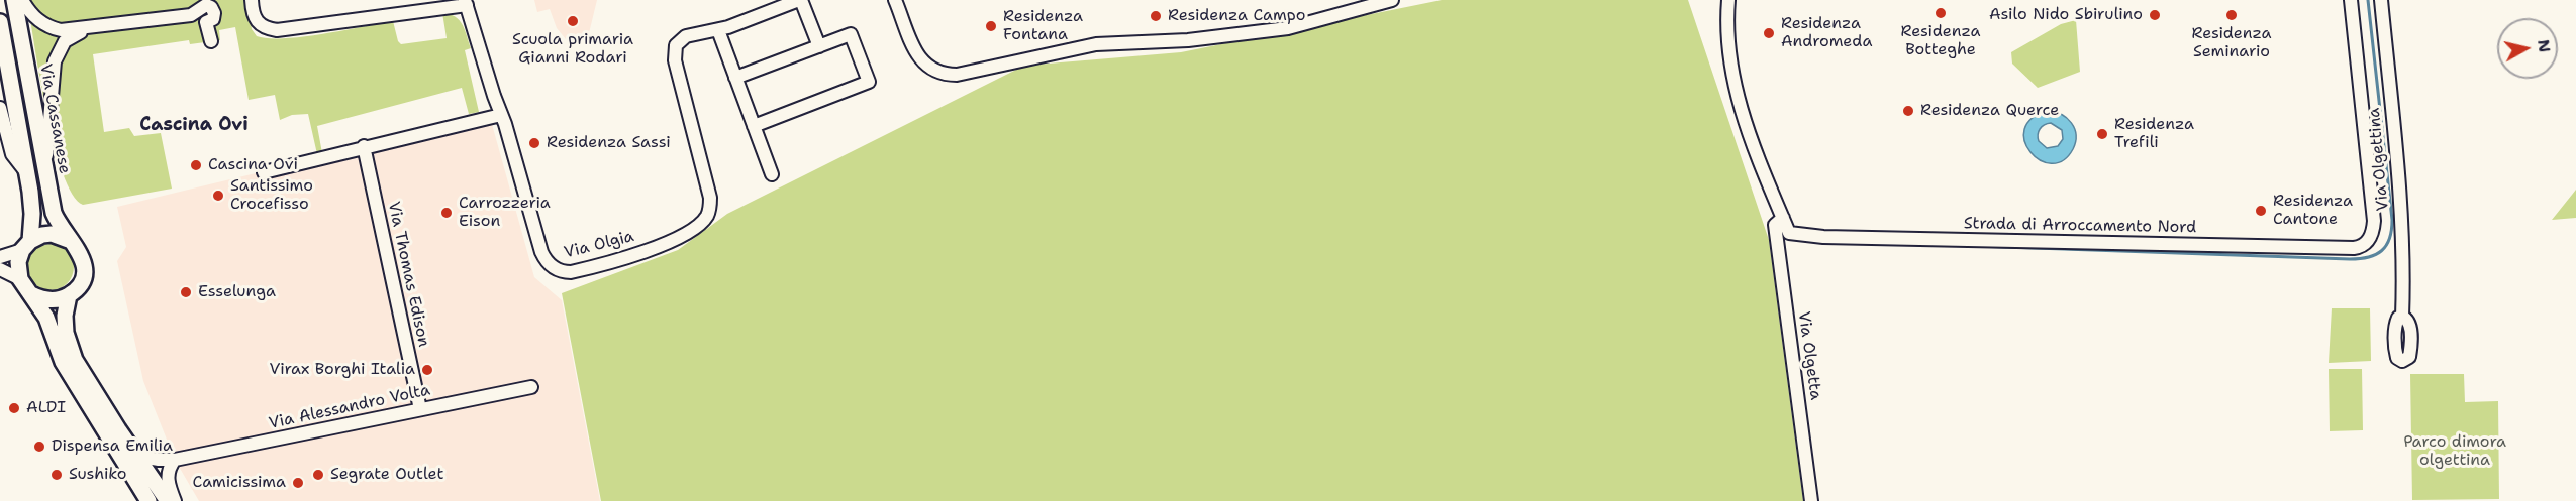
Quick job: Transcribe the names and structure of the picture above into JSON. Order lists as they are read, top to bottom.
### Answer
{
  "streets": {
    "main road": ["Via Cassanese"],
    "street": [
      "Via Olgettina",
      "Strada di Arroccamento Nord",
      "Via Olgia",
      "Via Thomas Edison",
      "Via Olgetta",
      "Via Alessandro Volta"
    ]
  },
  "crossings": [
    ["Via Cassanese", "Via Alessandro Volta"],
    ["Strada di Arroccamento Nord", "Via Olgetta"],
    ["Via Thomas Edison", "Via Alessandro Volta"]
  ],
  "districts": ["Cascina Ovi"],
  "parks": ["Parco dimora olgettina"],
  "places": [
    "Residenza Botteghe",
    "Asilo Nido Sbirulino",
    "Residenza Seminario",
    "Residenza Campo",
    "Scuola primaria Gianni Rodari",
    "Residenza Fontana",
    "Residenza Andromeda",
    "Residenza Querce",
    "Residenza Trefili",
    "Residenza Sassi",
    "Cascina Ovi",
    "Santissimo Crocefisso",
    "Residenza Cantone",
    "Carrozzeria Eison",
    "Esselunga",
    "Virax Borghi Italia",
    "ALDI",
    "Dispensa Emilia",
    "Sushiko",
    "Segrate Outlet",
    "Camicissima"
  ],
  "north": "right"
}
